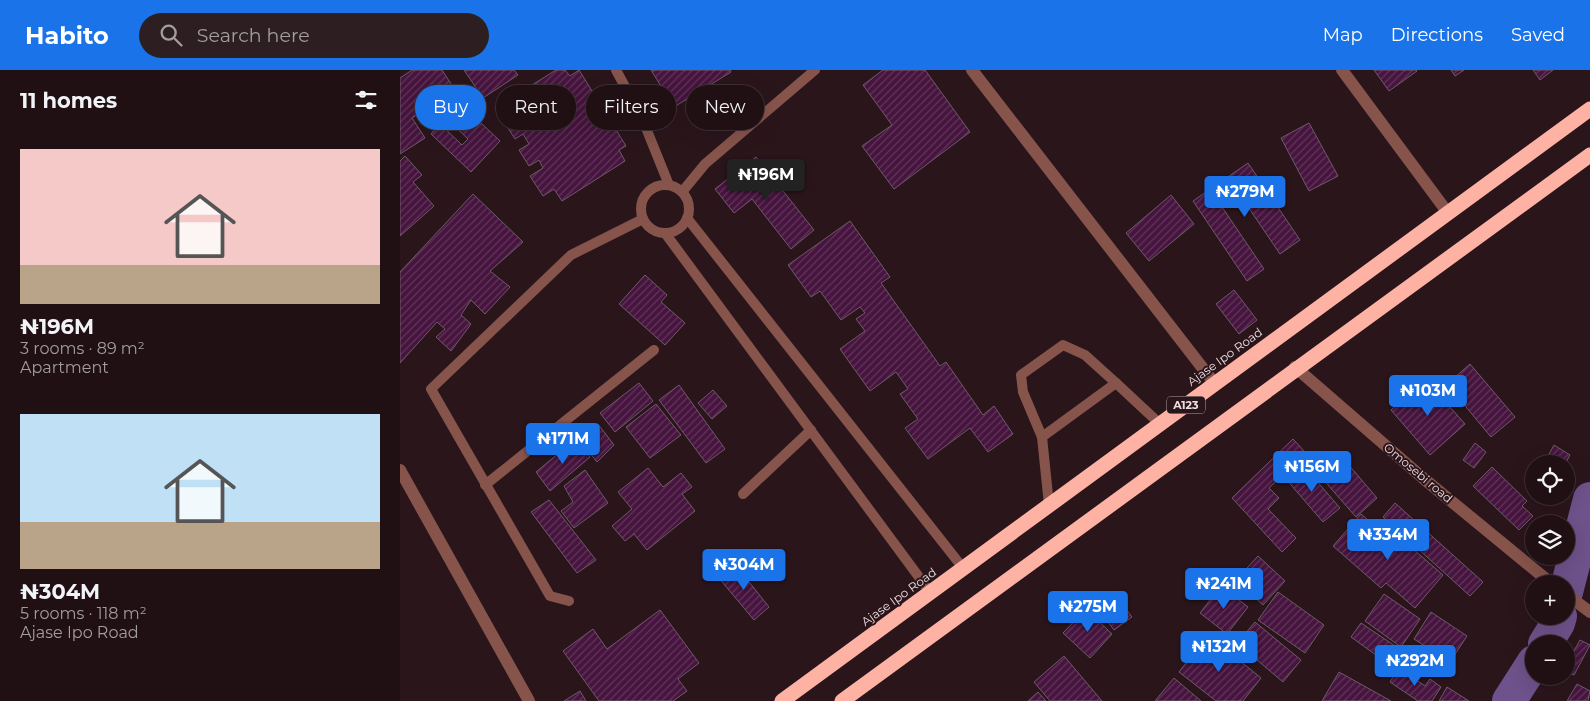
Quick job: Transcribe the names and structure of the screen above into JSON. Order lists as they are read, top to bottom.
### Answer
{
  "streets": {
    "highway": ["Ajase Ipo Road", "A123"],
    "street": ["Omosebi road"]
  },
  "crossings": [
    ["A123", "Omosebi road"]
  ],
  "page": {
    "header": "Habito",
    "search": "Search here",
    "nav": ["Map", "Directions", "Saved"],
    "heading": "11 homes",
    "chip": [
      "Buy",
      "Rent",
      "Filters",
      "New"
    ],
    "list": [
      {
        "name": "₦196M",
        "note": "3 rooms · 89 m² · Apartment"
      },
      {
        "name": "₦304M",
        "note": "5 rooms · 118 m² · Ajase Ipo Road"
      }
    ],
    "price": [
      "₦196M",
      "₦279M",
      "₦103M",
      "₦171M",
      "₦156M",
      "₦334M",
      "₦304M",
      "₦241M",
      "₦275M",
      "₦132M",
      "₦292M"
    ],
    "map_buttons": ["+", "−"]
  }
}
